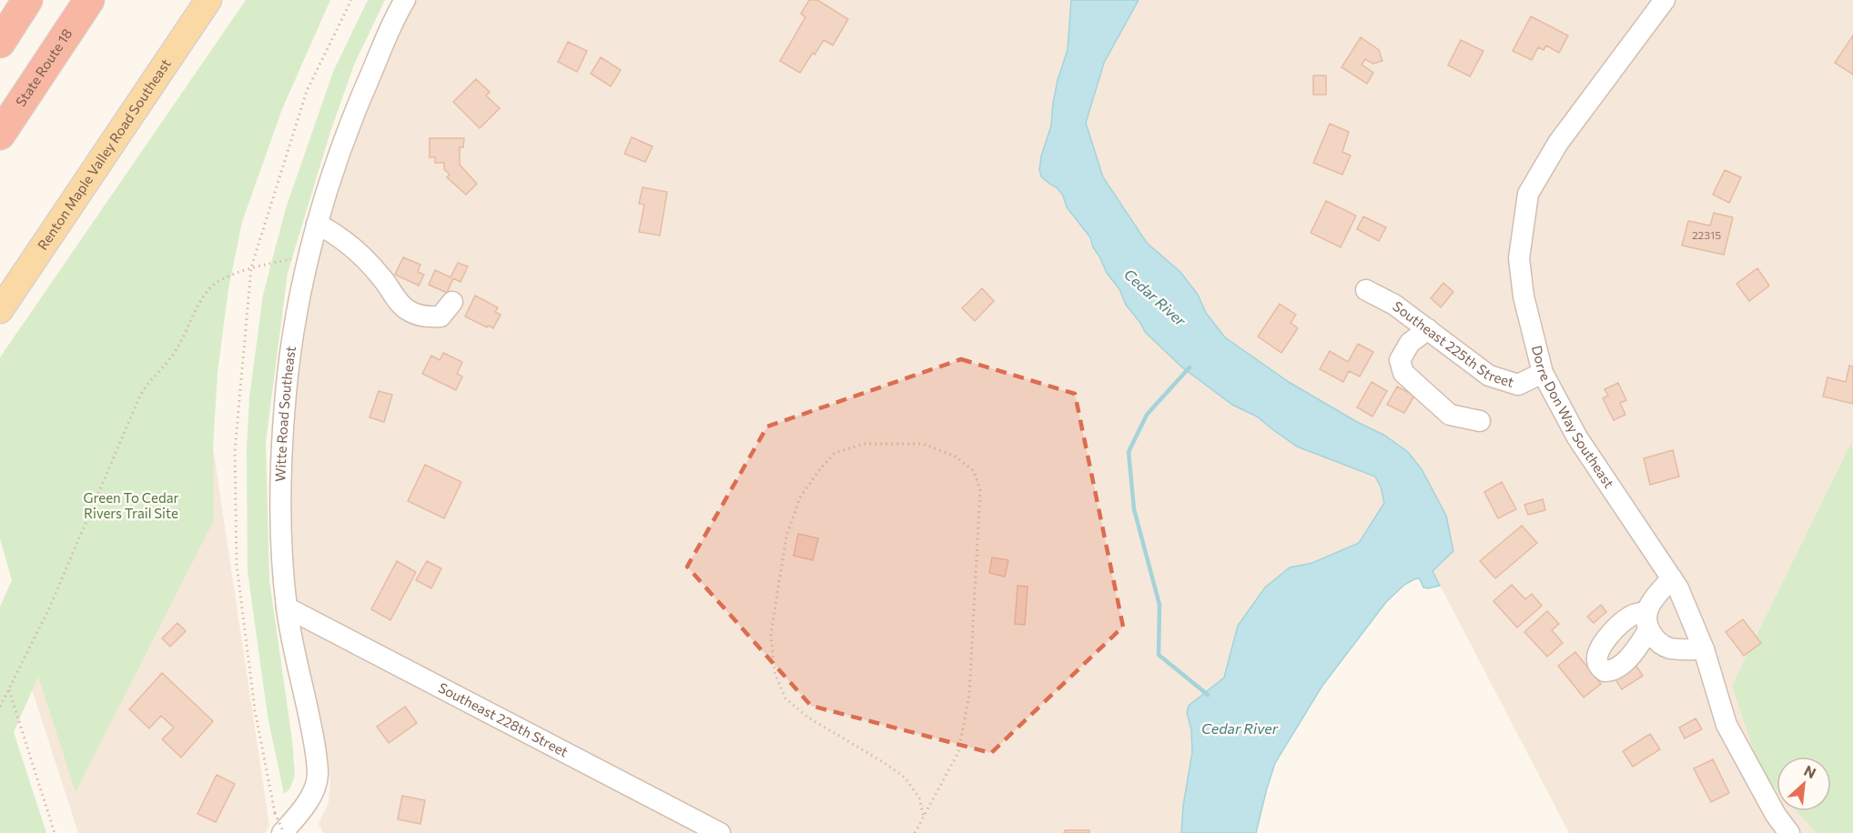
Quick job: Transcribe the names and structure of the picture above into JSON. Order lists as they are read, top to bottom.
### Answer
{
  "streets": {
    "highway": ["State Route 18"],
    "main road": ["Renton Maple Valley Road Southeast"],
    "street": [
      "Southeast 225th Street",
      "Witte Road Southeast",
      "Dorre Don Way Southeast",
      "Southeast 228th Street"
    ]
  },
  "crossings": [
    ["Southeast 225th Street", "Dorre Don Way Southeast"],
    ["Witte Road Southeast", "Southeast 228th Street"]
  ],
  "water": ["Cedar River"],
  "parks": ["Green To Cedar Rivers Trail Site"],
  "house_numbers": ["22315"],
  "north": "top right"
}
